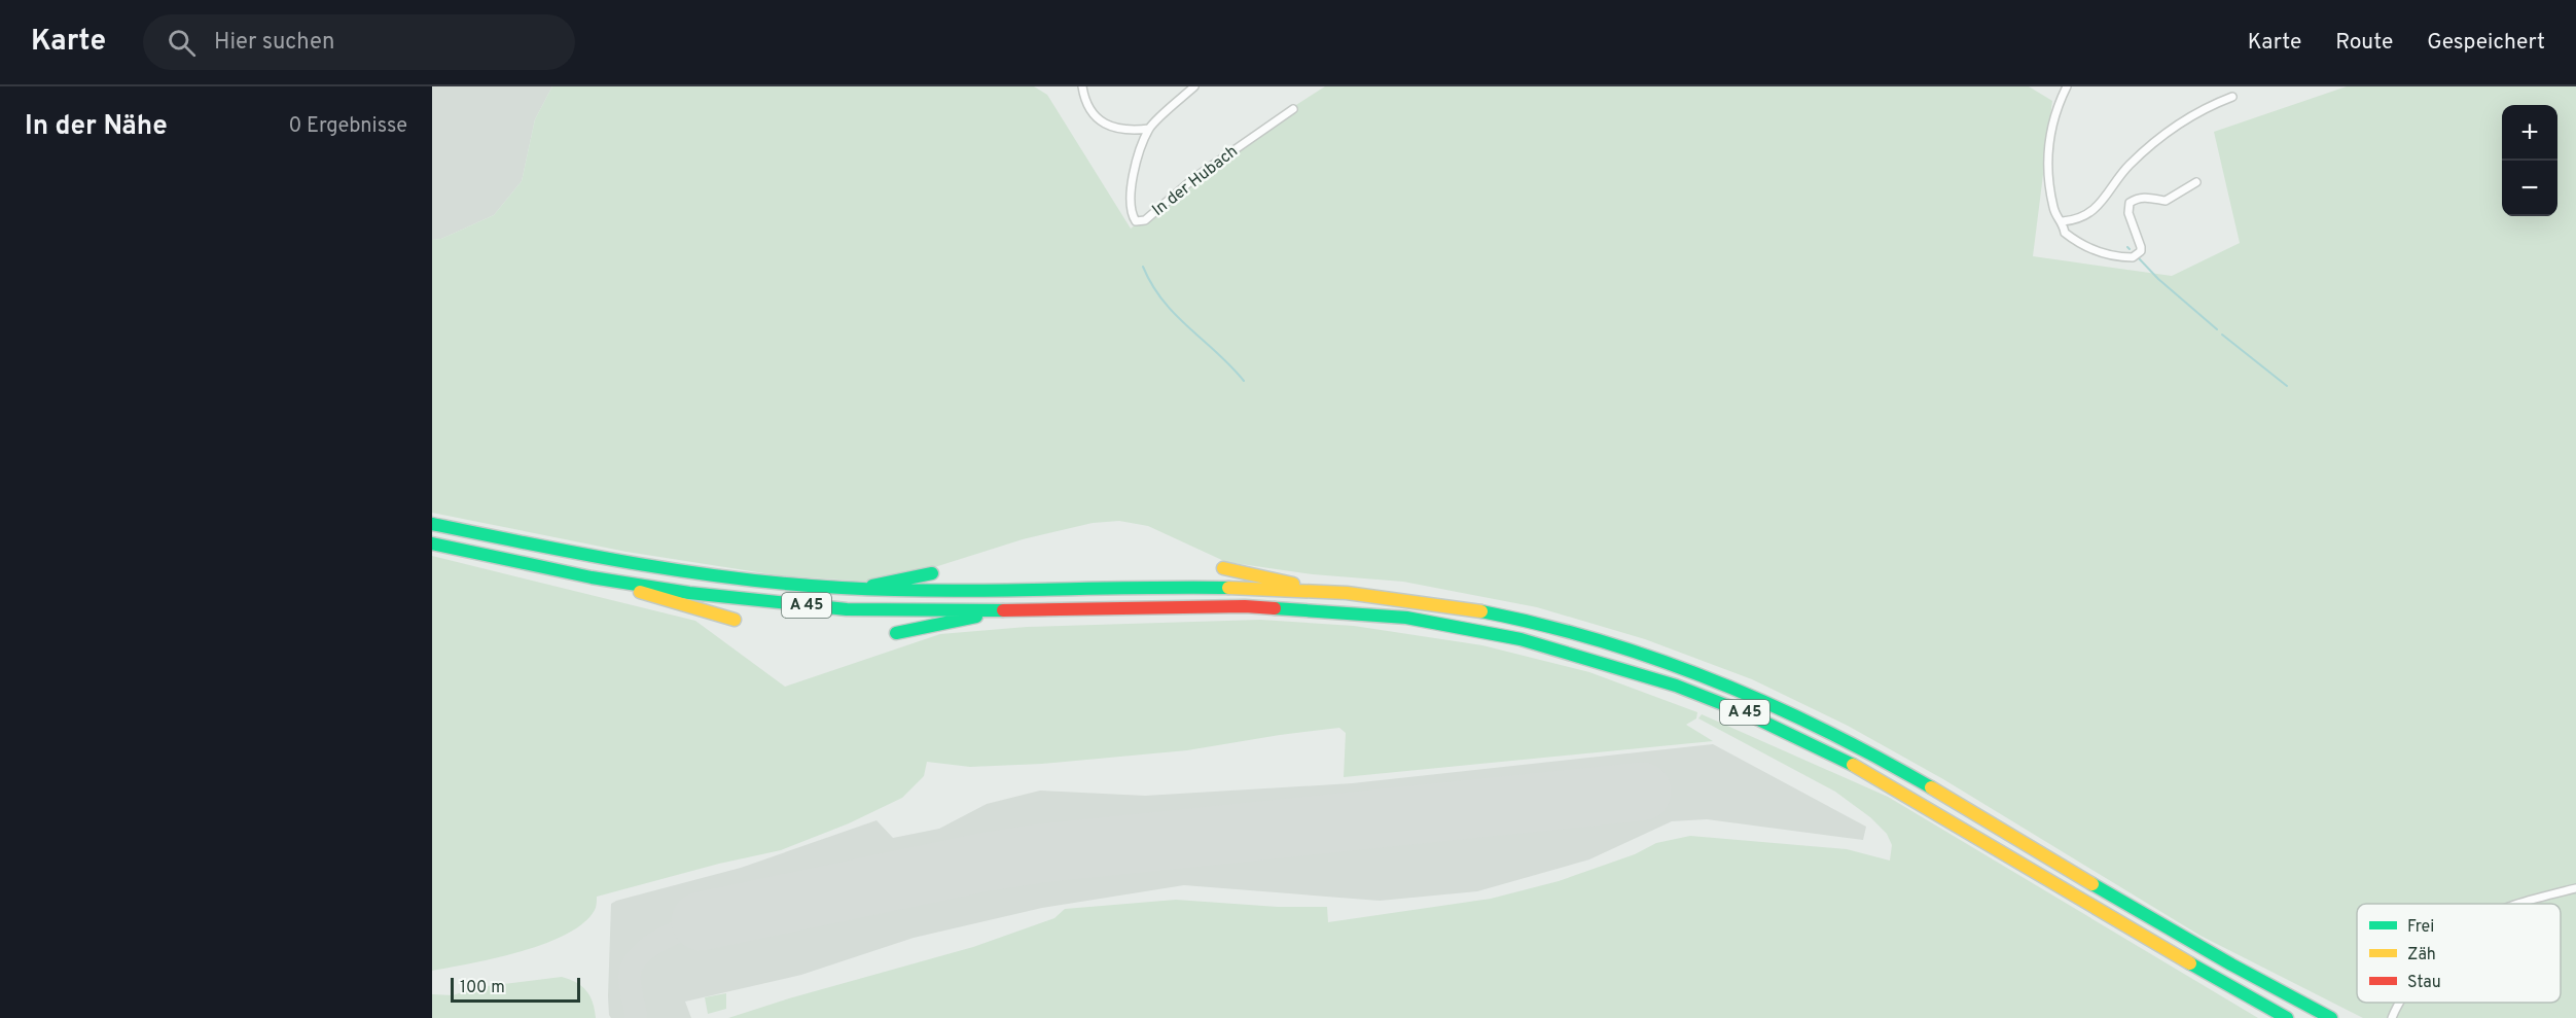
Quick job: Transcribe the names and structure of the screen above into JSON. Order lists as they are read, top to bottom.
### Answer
{
  "streets": {
    "highway": ["A 45"],
    "street": ["In der Hubach"]
  },
  "legend": ["Frei", "Zäh", "Stau"],
  "scale_bar": "100 m",
  "page": {
    "header": "Karte",
    "search": "Hier suchen",
    "nav": ["Karte", "Route", "Gespeichert"],
    "heading": ["In der Nähe", "0 Ergebnisse"],
    "map_buttons": ["+", "−"],
    "scale": "100 m"
  }
}
